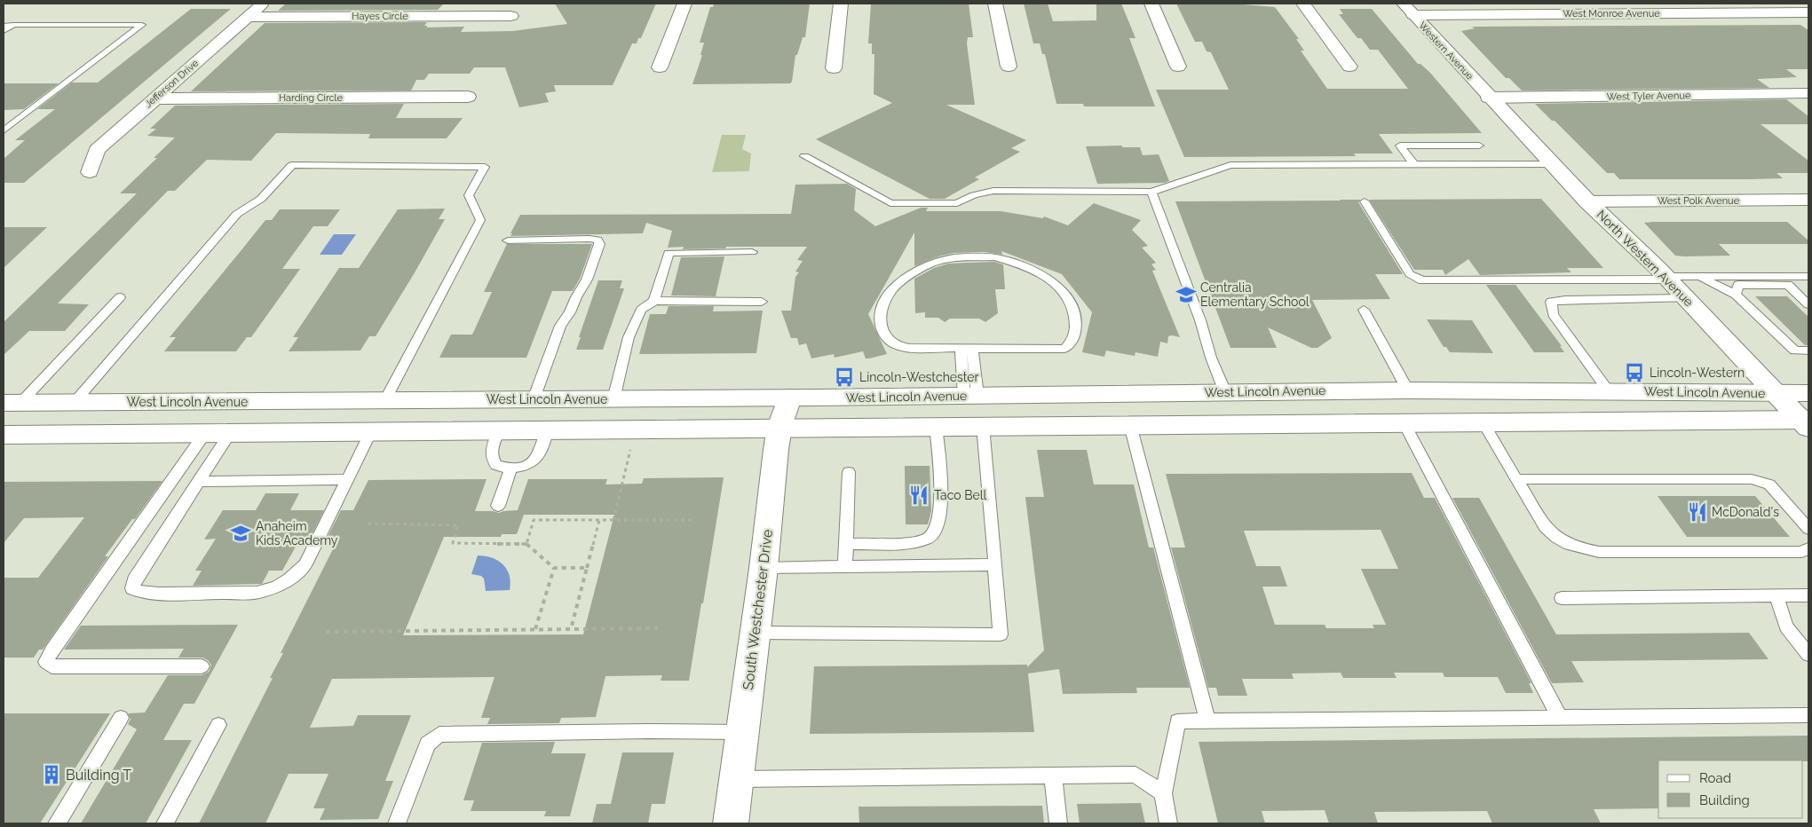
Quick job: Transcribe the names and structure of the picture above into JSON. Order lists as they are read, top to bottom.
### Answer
{
  "streets": {
    "street": [
      "West Monroe Avenue",
      "Hayes Circle",
      "Western Avenue",
      "Jefferson Drive",
      "West Tyler Avenue",
      "Harding Circle",
      "West Polk Avenue",
      "North Western Avenue",
      "West Lincoln Avenue",
      "South Westchester Drive"
    ]
  },
  "crossings": [
    ["West Monroe Avenue", "Western Avenue"],
    ["Hayes Circle", "Jefferson Drive"],
    ["Western Avenue", "West Tyler Avenue"],
    ["Western Avenue", "North Western Avenue"],
    ["Jefferson Drive", "Harding Circle"],
    ["West Tyler Avenue", "North Western Avenue"],
    ["West Polk Avenue", "North Western Avenue"],
    ["North Western Avenue", "West Lincoln Avenue"],
    ["West Lincoln Avenue", "South Westchester Drive"]
  ],
  "places": {
    "school or university": ["Centralia Elementary School", "Anaheim Kids Academy"],
    "bus stop": ["Lincoln-Western", "Lincoln-Westchester"],
    "restaurant": ["Taco Bell", "McDonald's"],
    "building": ["Building T"]
  },
  "legend": ["Road", "Building"]
}
